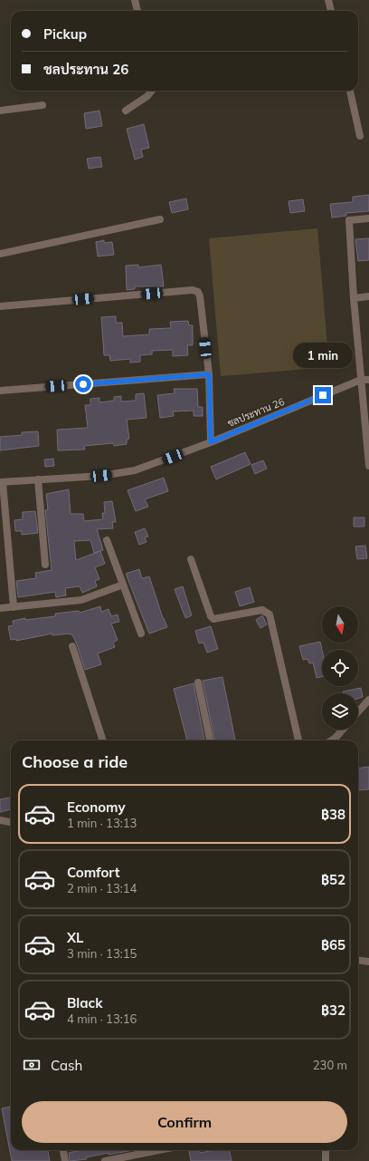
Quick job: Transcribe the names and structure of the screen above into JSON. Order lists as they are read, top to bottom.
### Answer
{
  "streets": {
    "street": ["ชลประทาน 26"]
  },
  "north": "bottom",
  "page": {
    "banner": ["Pickup", "ชลประทาน 26"],
    "bubble": "1 min",
    "heading": "Choose a ride",
    "list": [
      {
        "name": "Economy",
        "note": "1 min · 13:13",
        "value": "฿38"
      },
      {
        "name": "Comfort",
        "note": "2 min · 13:14",
        "value": "฿52"
      },
      {
        "name": "XL",
        "note": "3 min · 13:15",
        "value": "฿65"
      },
      {
        "name": "Black",
        "note": "4 min · 13:16",
        "value": "฿32"
      }
    ],
    "pay": ["Cash", "230 m"],
    "buttons": "Confirm"
  }
}
